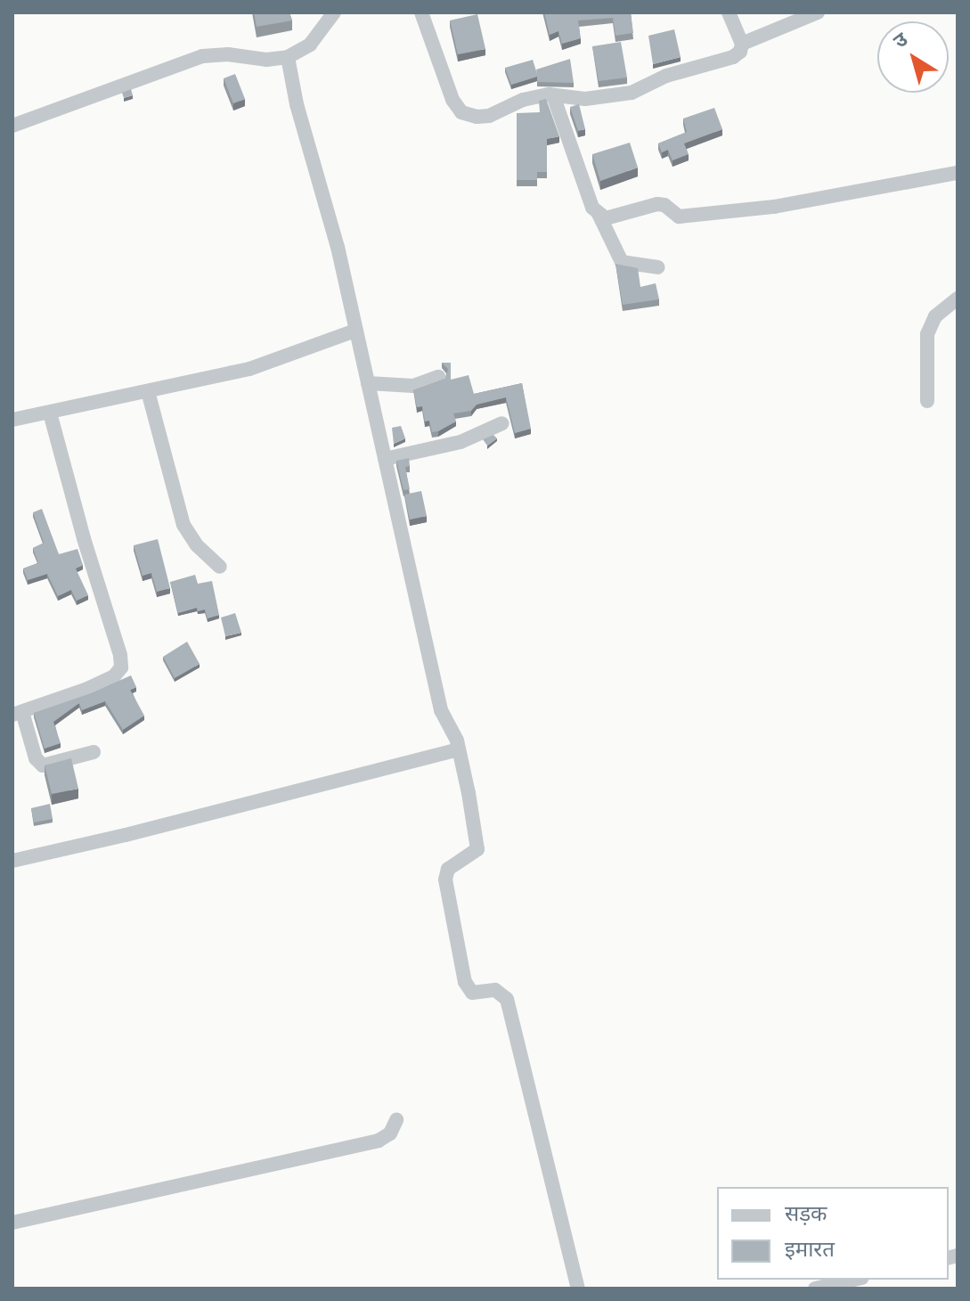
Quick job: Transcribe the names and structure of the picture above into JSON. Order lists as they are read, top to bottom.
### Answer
{
  "legend": ["सड़क", "इमारत"],
  "north": "top left"
}
